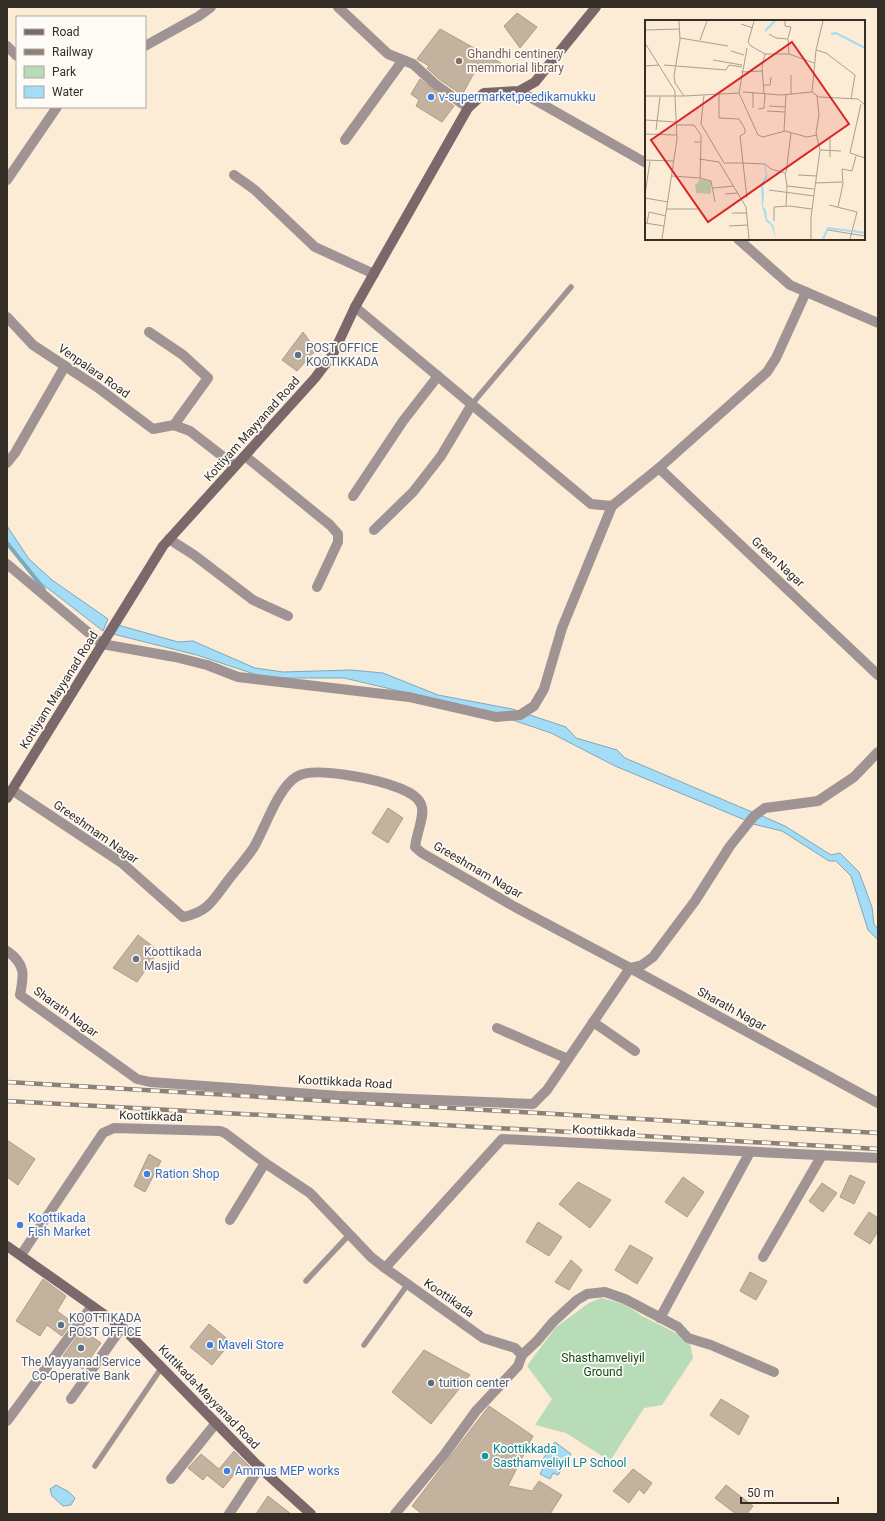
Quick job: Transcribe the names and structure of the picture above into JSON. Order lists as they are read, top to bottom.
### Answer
{
  "streets": {
    "main road": ["Kottiyam Mayyanad Road", "Kuttikada-Mayyanad Road"],
    "street": [
      "Venpalara Road",
      "Green Nagar",
      "Greeshmam Nagar",
      "Sharath Nagar",
      "Koottikkada Road",
      "Koottikkada",
      "Koottikada"
    ]
  },
  "crossings": [
    ["Kottiyam Mayyanad Road", "Greeshmam Nagar"],
    ["Greeshmam Nagar", "Sharath Nagar"],
    ["Sharath Nagar", "Koottikkada Road"],
    ["Koottikkada", "Koottikada"],
    ["Koottikkada", "Kuttikada-Mayyanad Road"]
  ],
  "parks": ["Shasthamveliyil Ground"],
  "places": [
    "Ghandhi centinery memmorial library",
    "v-supermarket,peedikamukku",
    "POST OFFICE KOOTIKKADA",
    "Koottikada Masjid",
    "Ration Shop",
    "Koottikada Fish Market",
    "KOOTTIKADA POST OFFICE",
    "Maveli Store",
    "The Mayyanad Service Co-Operative Bank",
    "tuition center",
    "Koottikkada Sasthamveliyil LP School",
    "Ammus MEP works"
  ],
  "legend": [
    "Road",
    "Railway",
    "Park",
    "Water"
  ],
  "scale_bar": "50 m"
}
